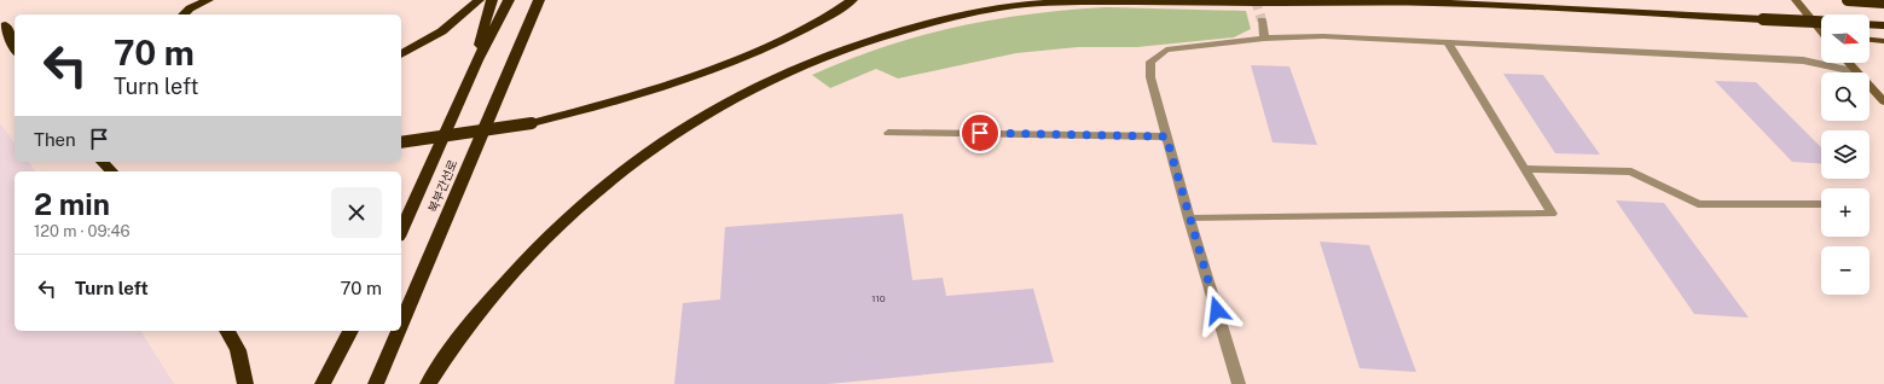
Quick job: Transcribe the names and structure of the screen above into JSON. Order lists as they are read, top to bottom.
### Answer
{
  "streets": {
    "highway": ["북부간선로"]
  },
  "house_numbers": ["110"],
  "north": "right",
  "page": {
    "map_buttons": ["+", "−"],
    "turn": ["70 m", "Turn left"],
    "then": "Then",
    "heading": ["2 min", "120 m · 09:46"],
    "list": [
      {
        "name": "Turn left",
        "value": "70 m"
      }
    ]
  }
}
